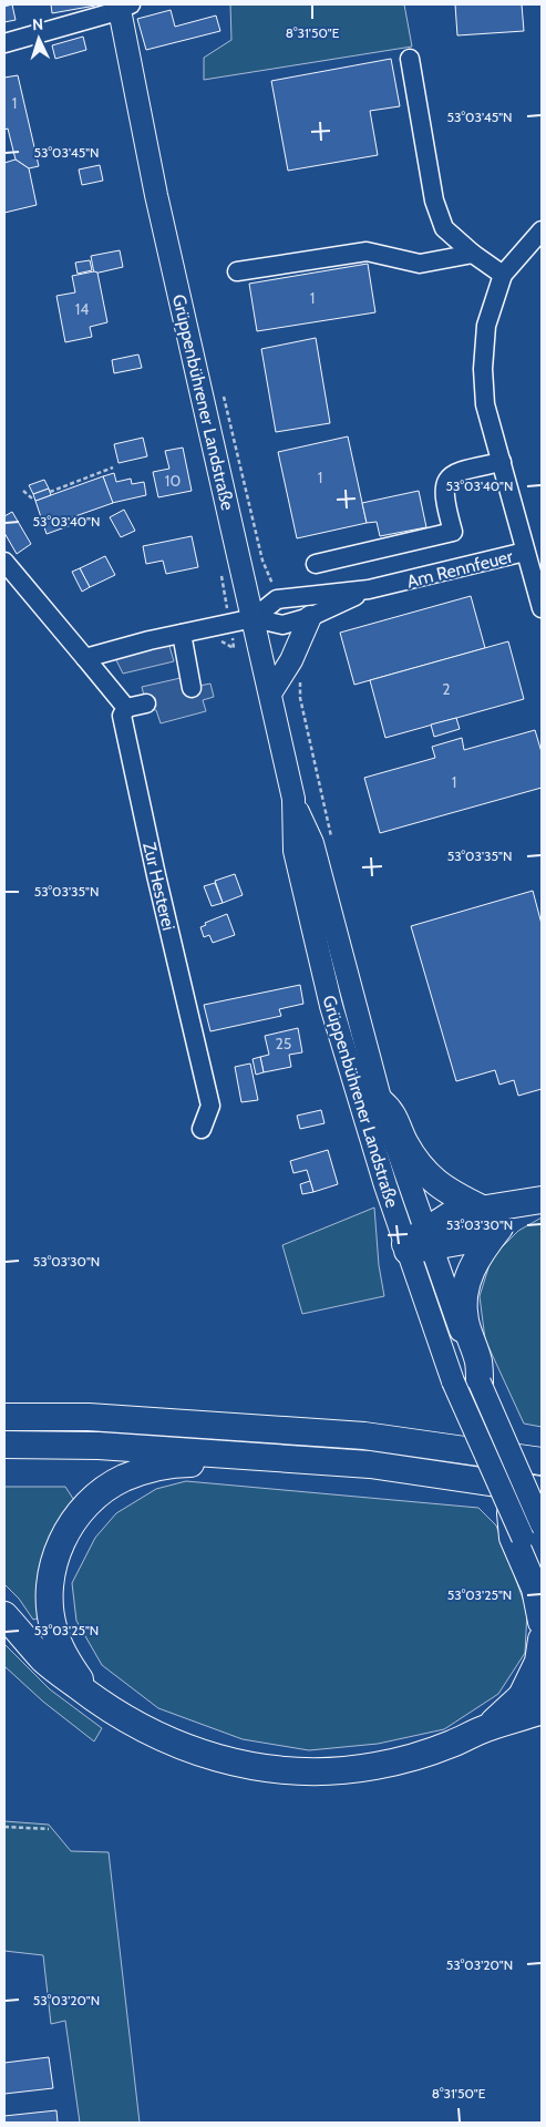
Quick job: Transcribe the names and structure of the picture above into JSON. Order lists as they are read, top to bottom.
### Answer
{
  "streets": {
    "main road": ["Grüppenbührener Landstraße"],
    "street": ["Am Rennfeuer", "Zur Hesterei"]
  },
  "crossings": [
    ["Grüppenbührener Landstraße", "Am Rennfeuer"]
  ],
  "house_numbers": [
    "1",
    "1",
    "14",
    "1",
    "10",
    "2",
    "1",
    "25"
  ],
  "north": "top",
  "coordinates": [
    "8°31'50\"E",
    "53°03'45\"N",
    "53°03'40\"N",
    "53°03'35\"N",
    "53°03'30\"N",
    "53°03'25\"N",
    "53°03'20\"N"
  ]
}
